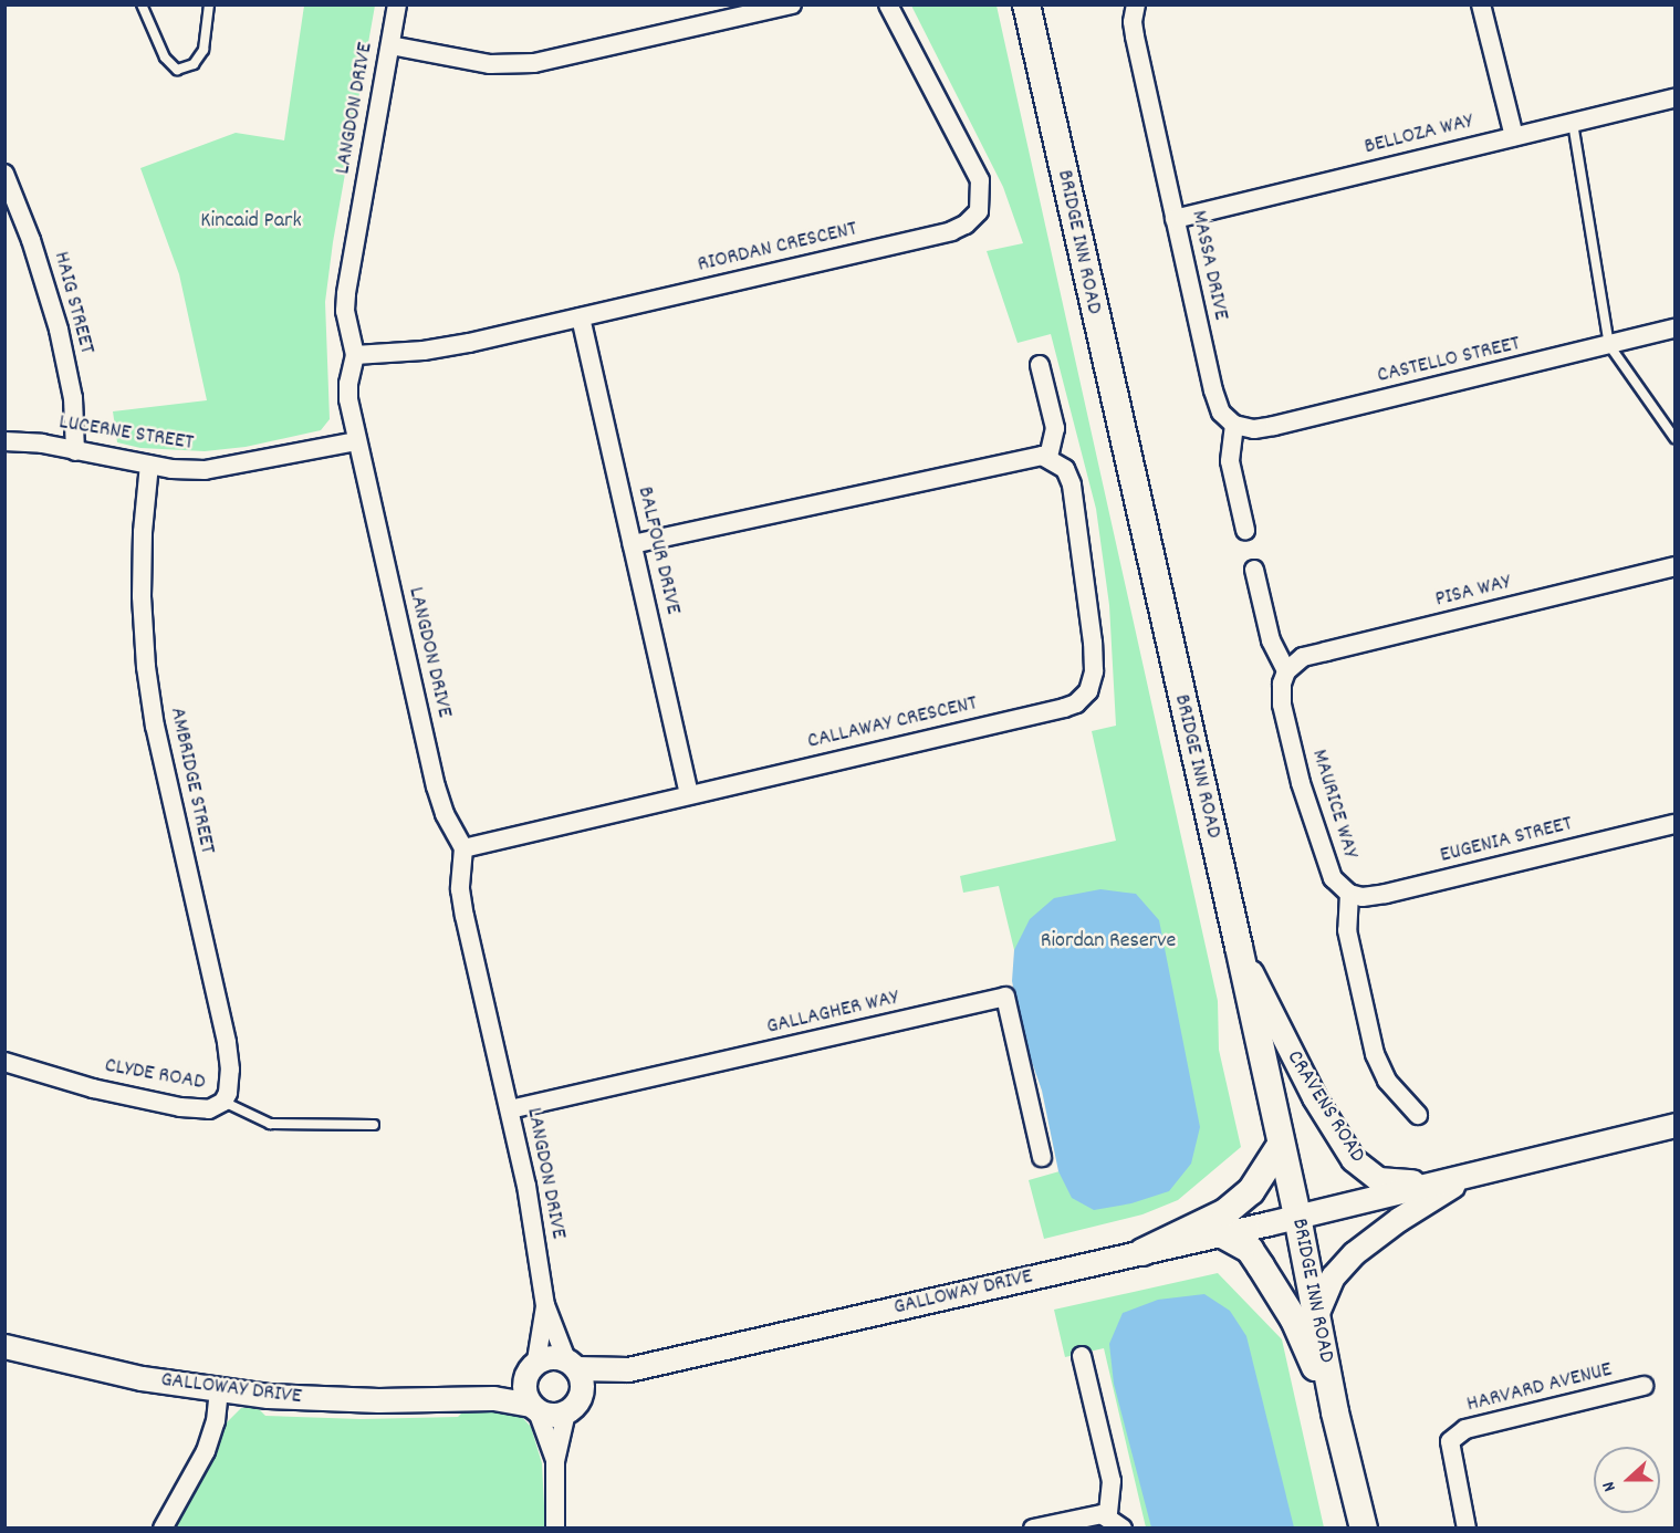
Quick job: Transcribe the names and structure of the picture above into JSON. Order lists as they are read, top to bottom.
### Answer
{
  "streets": {
    "main road": ["BRIDGE INN ROAD"],
    "street": [
      "LANGDON DRIVE",
      "BELLOZA WAY",
      "RIORDAN CRESCENT",
      "MASSA DRIVE",
      "HAIG STREET",
      "CASTELLO STREET",
      "LUCERNE STREET",
      "BALFOUR DRIVE",
      "PISA WAY",
      "CALLAWAY CRESCENT",
      "AMBRIDGE STREET",
      "MAURICE WAY",
      "EUGENIA STREET",
      "GALLAGHER WAY",
      "CLYDE ROAD",
      "CRAVENS ROAD",
      "GALLOWAY DRIVE",
      "HARVARD AVENUE"
    ]
  },
  "crossings": [
    ["LANGDON DRIVE", "RIORDAN CRESCENT"],
    ["LANGDON DRIVE", "LUCERNE STREET"],
    ["LANGDON DRIVE", "CALLAWAY CRESCENT"],
    ["LANGDON DRIVE", "GALLAGHER WAY"],
    ["LANGDON DRIVE", "GALLOWAY DRIVE"],
    ["BELLOZA WAY", "MASSA DRIVE"],
    ["BRIDGE INN ROAD", "CRAVENS ROAD"],
    ["BRIDGE INN ROAD", "GALLOWAY DRIVE"],
    ["RIORDAN CRESCENT", "BALFOUR DRIVE"],
    ["MASSA DRIVE", "CASTELLO STREET"],
    ["HAIG STREET", "LUCERNE STREET"],
    ["LUCERNE STREET", "AMBRIDGE STREET"],
    ["BALFOUR DRIVE", "CALLAWAY CRESCENT"],
    ["PISA WAY", "MAURICE WAY"],
    ["AMBRIDGE STREET", "CLYDE ROAD"],
    ["MAURICE WAY", "EUGENIA STREET"],
    ["CRAVENS ROAD", "GALLOWAY DRIVE"]
  ],
  "parks": ["Kincaid Park", "Riordan Reserve"],
  "north": "left"
}
